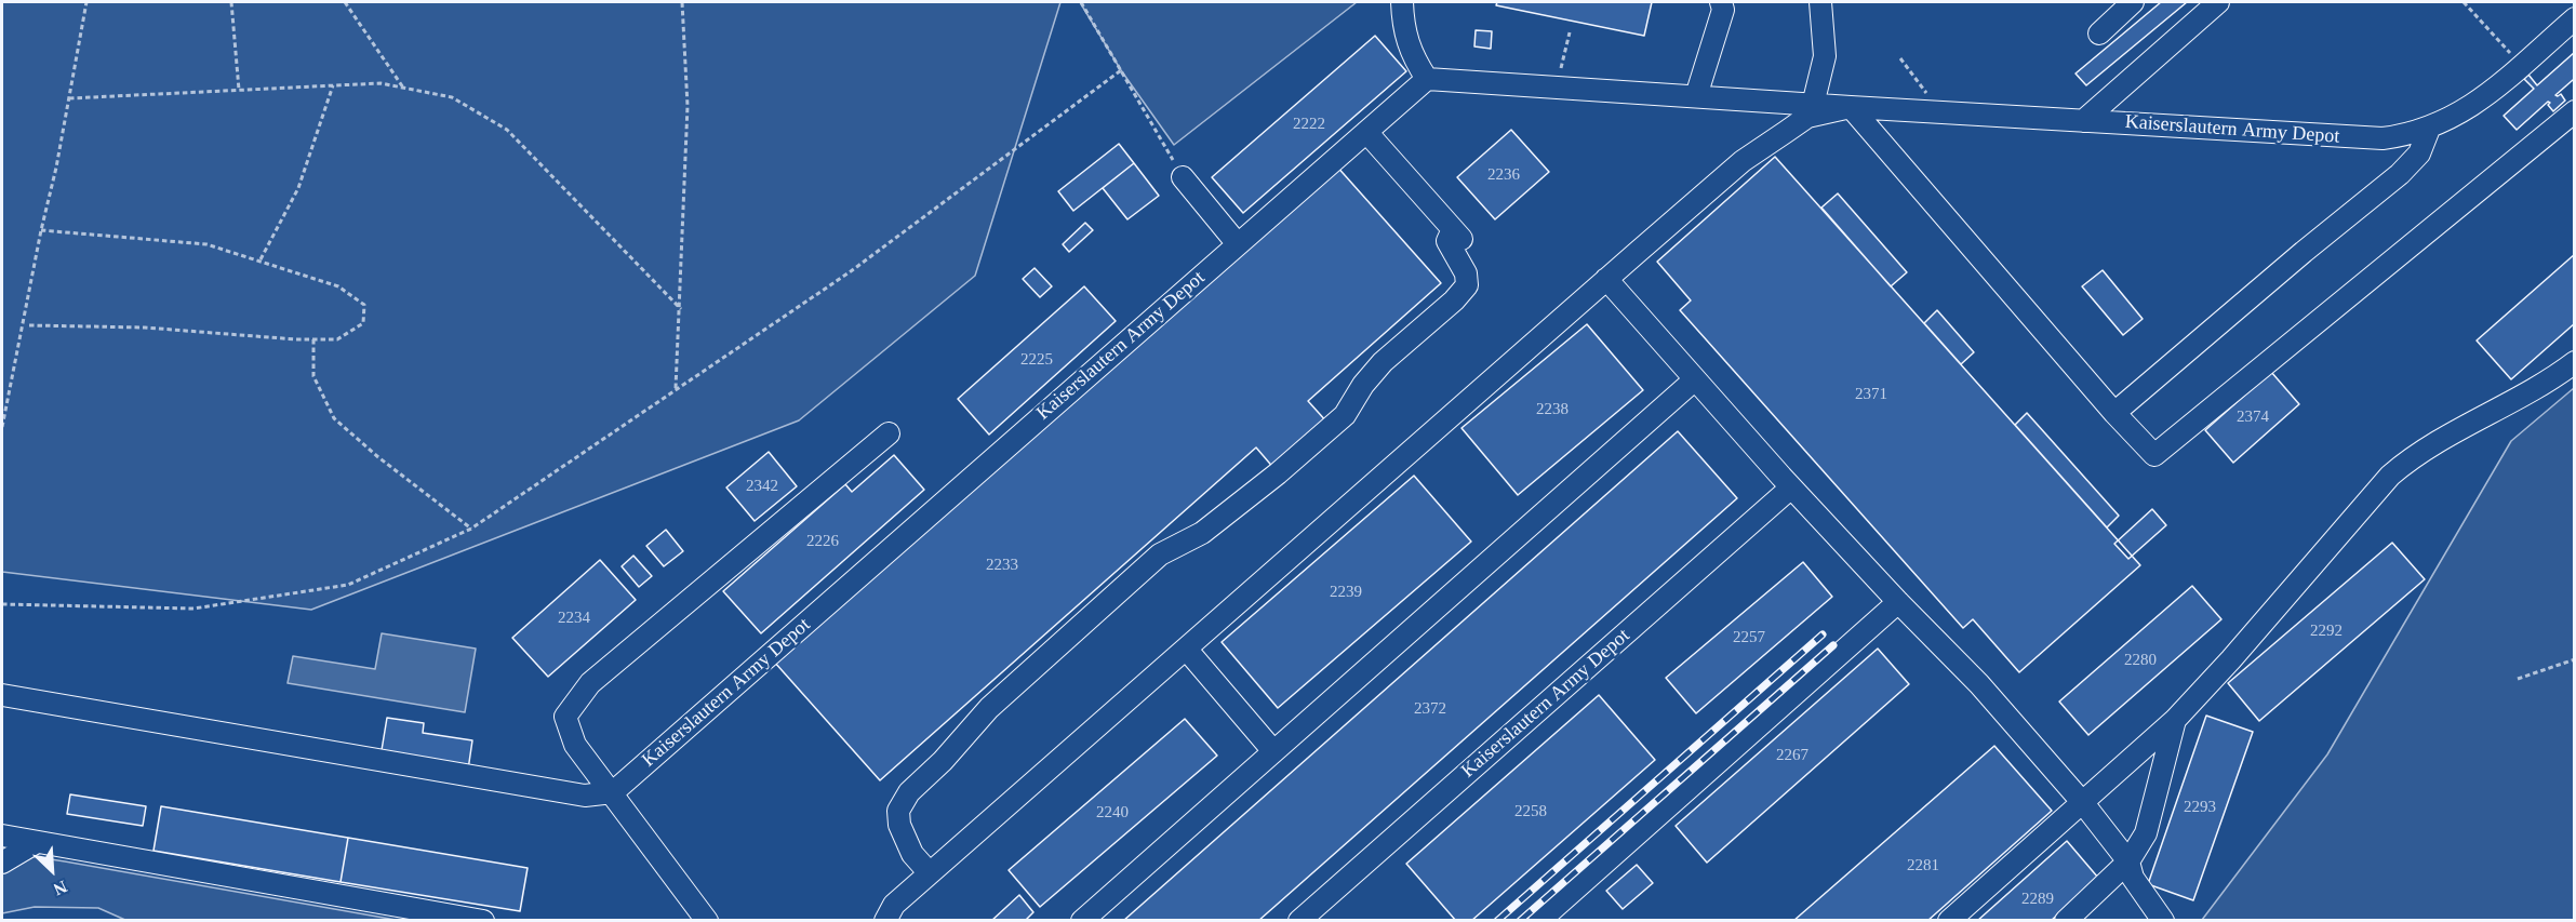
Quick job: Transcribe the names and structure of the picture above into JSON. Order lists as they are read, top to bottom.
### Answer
{
  "streets": {
    "lane": ["Kaiserslautern Army Depot"]
  },
  "house_numbers": [
    "2222",
    "2236",
    "2225",
    "2371",
    "2238",
    "2374",
    "2342",
    "2226",
    "2233",
    "2239",
    "2234",
    "2292",
    "2257",
    "2280",
    "2372",
    "2267",
    "2293",
    "2258",
    "2240",
    "2281",
    "2289"
  ],
  "north": "bottom right"
}
